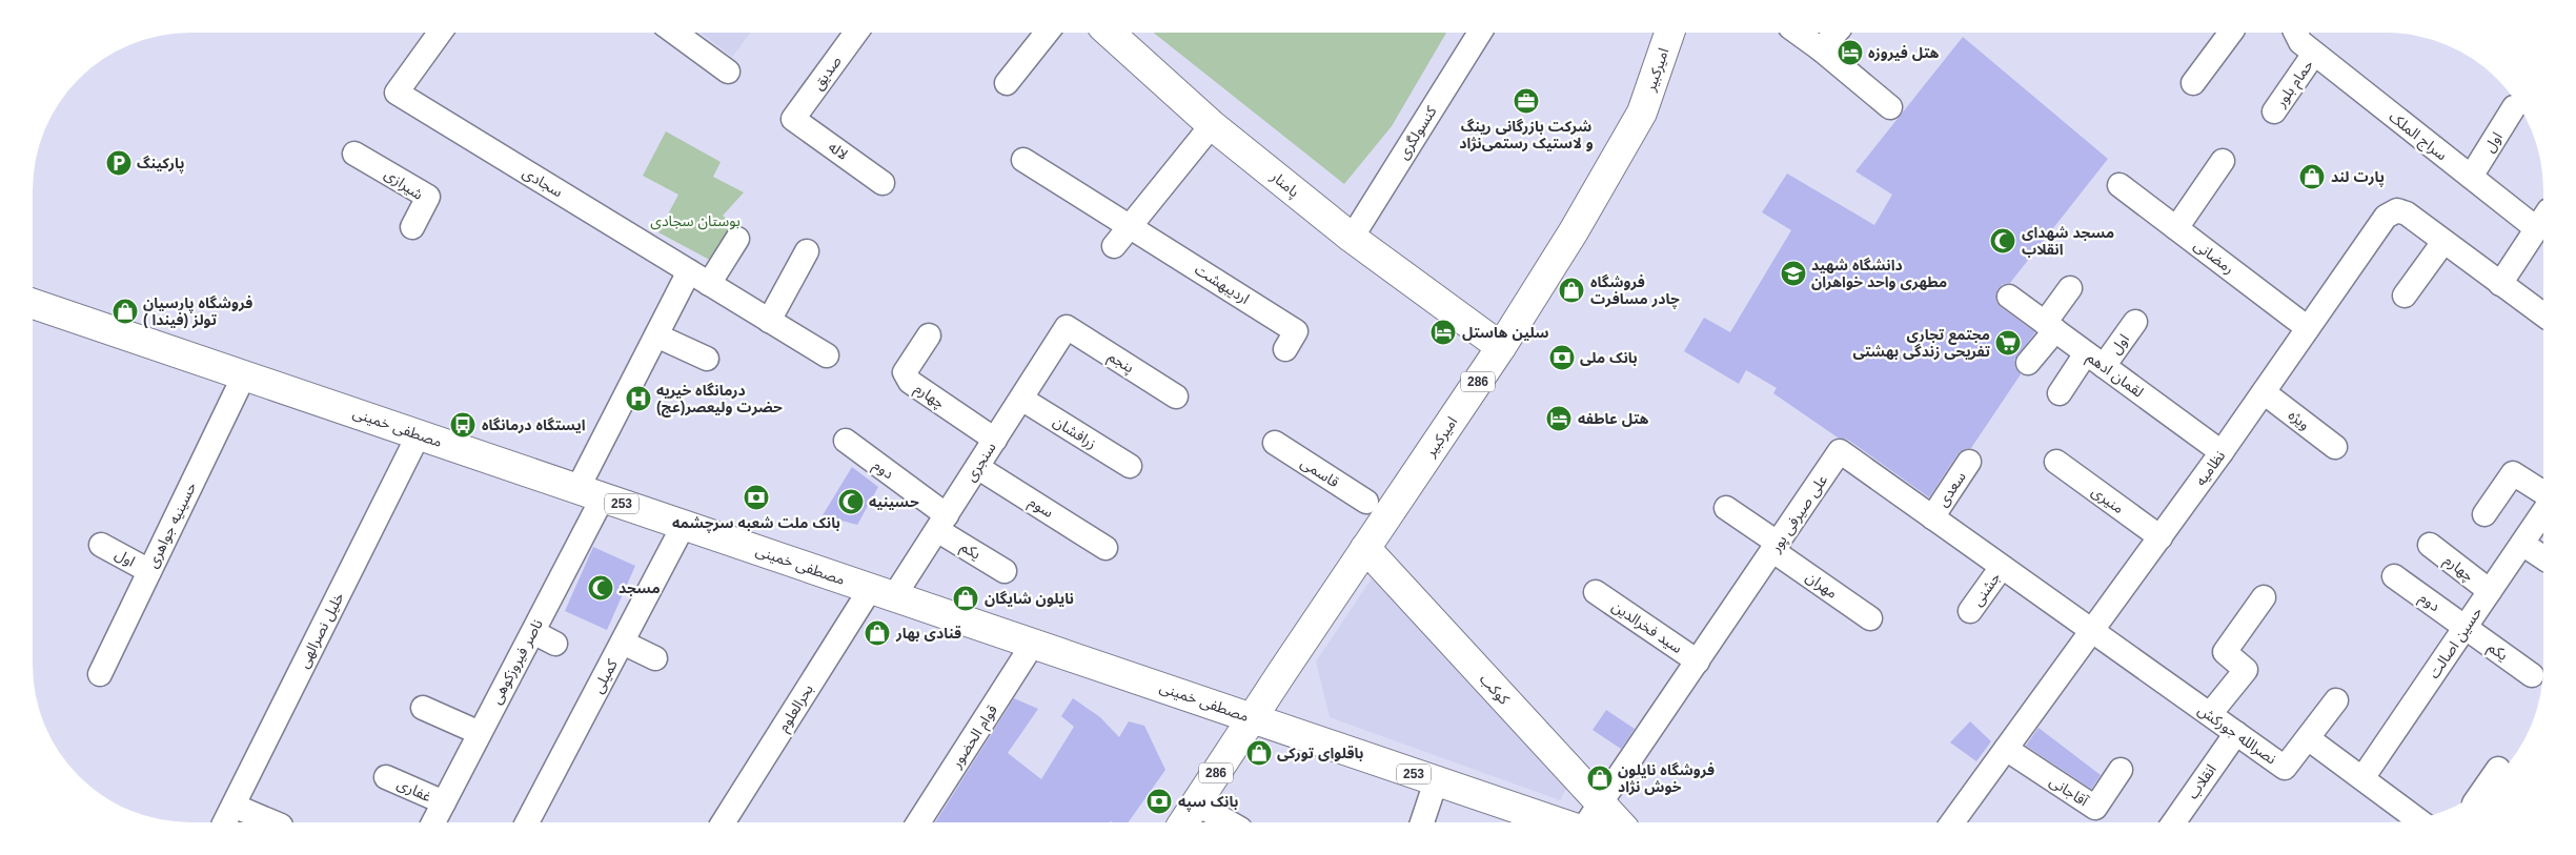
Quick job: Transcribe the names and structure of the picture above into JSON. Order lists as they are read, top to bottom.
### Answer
{
  "streets": {
    "main road": [
      "امیرکبیر",
      "پامنار",
      "286",
      "مصطفی خمینی",
      "253",
      "کوکب"
    ],
    "street": [
      "صدیق",
      "حمام بلور",
      "کنسولگری",
      "سراج الملک",
      "اول",
      "لاله",
      "سجادی",
      "شیرازی",
      "رمضانی",
      "اردیبهشت",
      "پنجم",
      "لقمان ادهم",
      "چهارم",
      "ویژه",
      "زرافشان",
      "سنجری",
      "نظامیه",
      "دوم",
      "قاسمی",
      "سعدی",
      "منیری",
      "سوم",
      "علی صیرفی پور",
      "حسینیه جواهری",
      "یکم",
      "مهران",
      "جشنی",
      "سید فخرالدین",
      "خلیل نصرالهی",
      "حسین اصالت",
      "ناصر فیروزکوهی",
      "کمیلی",
      "بحرالعلوم",
      "نصرالله جورکش",
      "قوام الحضور",
      "انقلاب",
      "غفاری",
      "آقاجانی"
    ]
  },
  "crossings": [
    ["امیرکبیر", "پامنار"],
    ["امیرکبیر", "مصطفی خمینی"],
    ["امیرکبیر", "کوکب"],
    ["صدیق", "لاله"],
    ["حمام بلور", "سراج الملک"],
    ["کنسولگری", "پامنار"],
    ["سراج الملک", "اول"],
    ["اول", "لقمان ادهم"],
    ["اول", "حسینیه جواهری"],
    ["رمضانی", "نظامیه"],
    ["پنجم", "سنجری"],
    ["لقمان ادهم", "نظامیه"],
    ["چهارم", "سنجری"],
    ["چهارم", "حسین اصالت"],
    ["ویژه", "نظامیه"],
    ["مصطفی خمینی", "سنجری"],
    ["مصطفی خمینی", "حسینیه جواهری"],
    ["مصطفی خمینی", "خلیل نصرالهی"],
    ["مصطفی خمینی", "ناصر فیروزکوهی"],
    ["مصطفی خمینی", "کمیلی"],
    ["مصطفی خمینی", "بحرالعلوم"],
    ["مصطفی خمینی", "قوام الحضور"],
    ["زرافشان", "سنجری"],
    ["سنجری", "دوم"],
    ["سنجری", "سوم"],
    ["سنجری", "یکم"],
    ["سنجری", "بحرالعلوم"],
    ["نظامیه", "منیری"],
    ["نظامیه", "علی صیرفی پور"],
    ["نظامیه", "نصرالله جورکش"],
    ["نظامیه", "آقاجانی"],
    ["دوم", "یکم"],
    ["دوم", "حسین اصالت"],
    ["سعدی", "علی صیرفی پور"],
    ["علی صیرفی پور", "مهران"],
    ["علی صیرفی پور", "جشنی"],
    ["علی صیرفی پور", "سید فخرالدین"],
    ["علی صیرفی پور", "کوکب"],
    ["علی صیرفی پور", "نصرالله جورکش"],
    ["یکم", "حسین اصالت"],
    ["ناصر فیروزکوهی", "غفاری"],
    ["نصرالله جورکش", "انقلاب"]
  ],
  "parks": ["بوستان سجادی"],
  "places": {
    "hotel": ["هتل فیروزه", "سلین هاستل", "هتل عاطفه"],
    "office": ["شرکت بازرگانی رینگ و لاستیک رستمی‌نژاد"],
    "parking": ["پارکینگ"],
    "shop": [
      "پارت لند",
      "فروشگاه چادر مسافرت",
      "فروشگاه پارسیان تولز (فیندا )",
      "نايلون شايگان",
      "قنادی بهار",
      "باقلوای تورکی",
      "فروشگاه نایلون خوش نژاد"
    ],
    "mosque": ["مسجد شهدای انقلاب", "حسینیه", "مسجد"],
    "school or university": ["دانشگاه شهید مطهری واحد خواهران"],
    "supermarket": ["مجتمع تجاری تفریحی زندگی بهشتی"],
    "bank": ["بانک ملی", "بانک ملت شعبه سرچشمه", "بانک سپه"],
    "hospital": ["درمانگاه خیریه حضرت ولیعصر(عج)"],
    "bus stop": ["ایستگاه درمانگاه"]
  }
}
